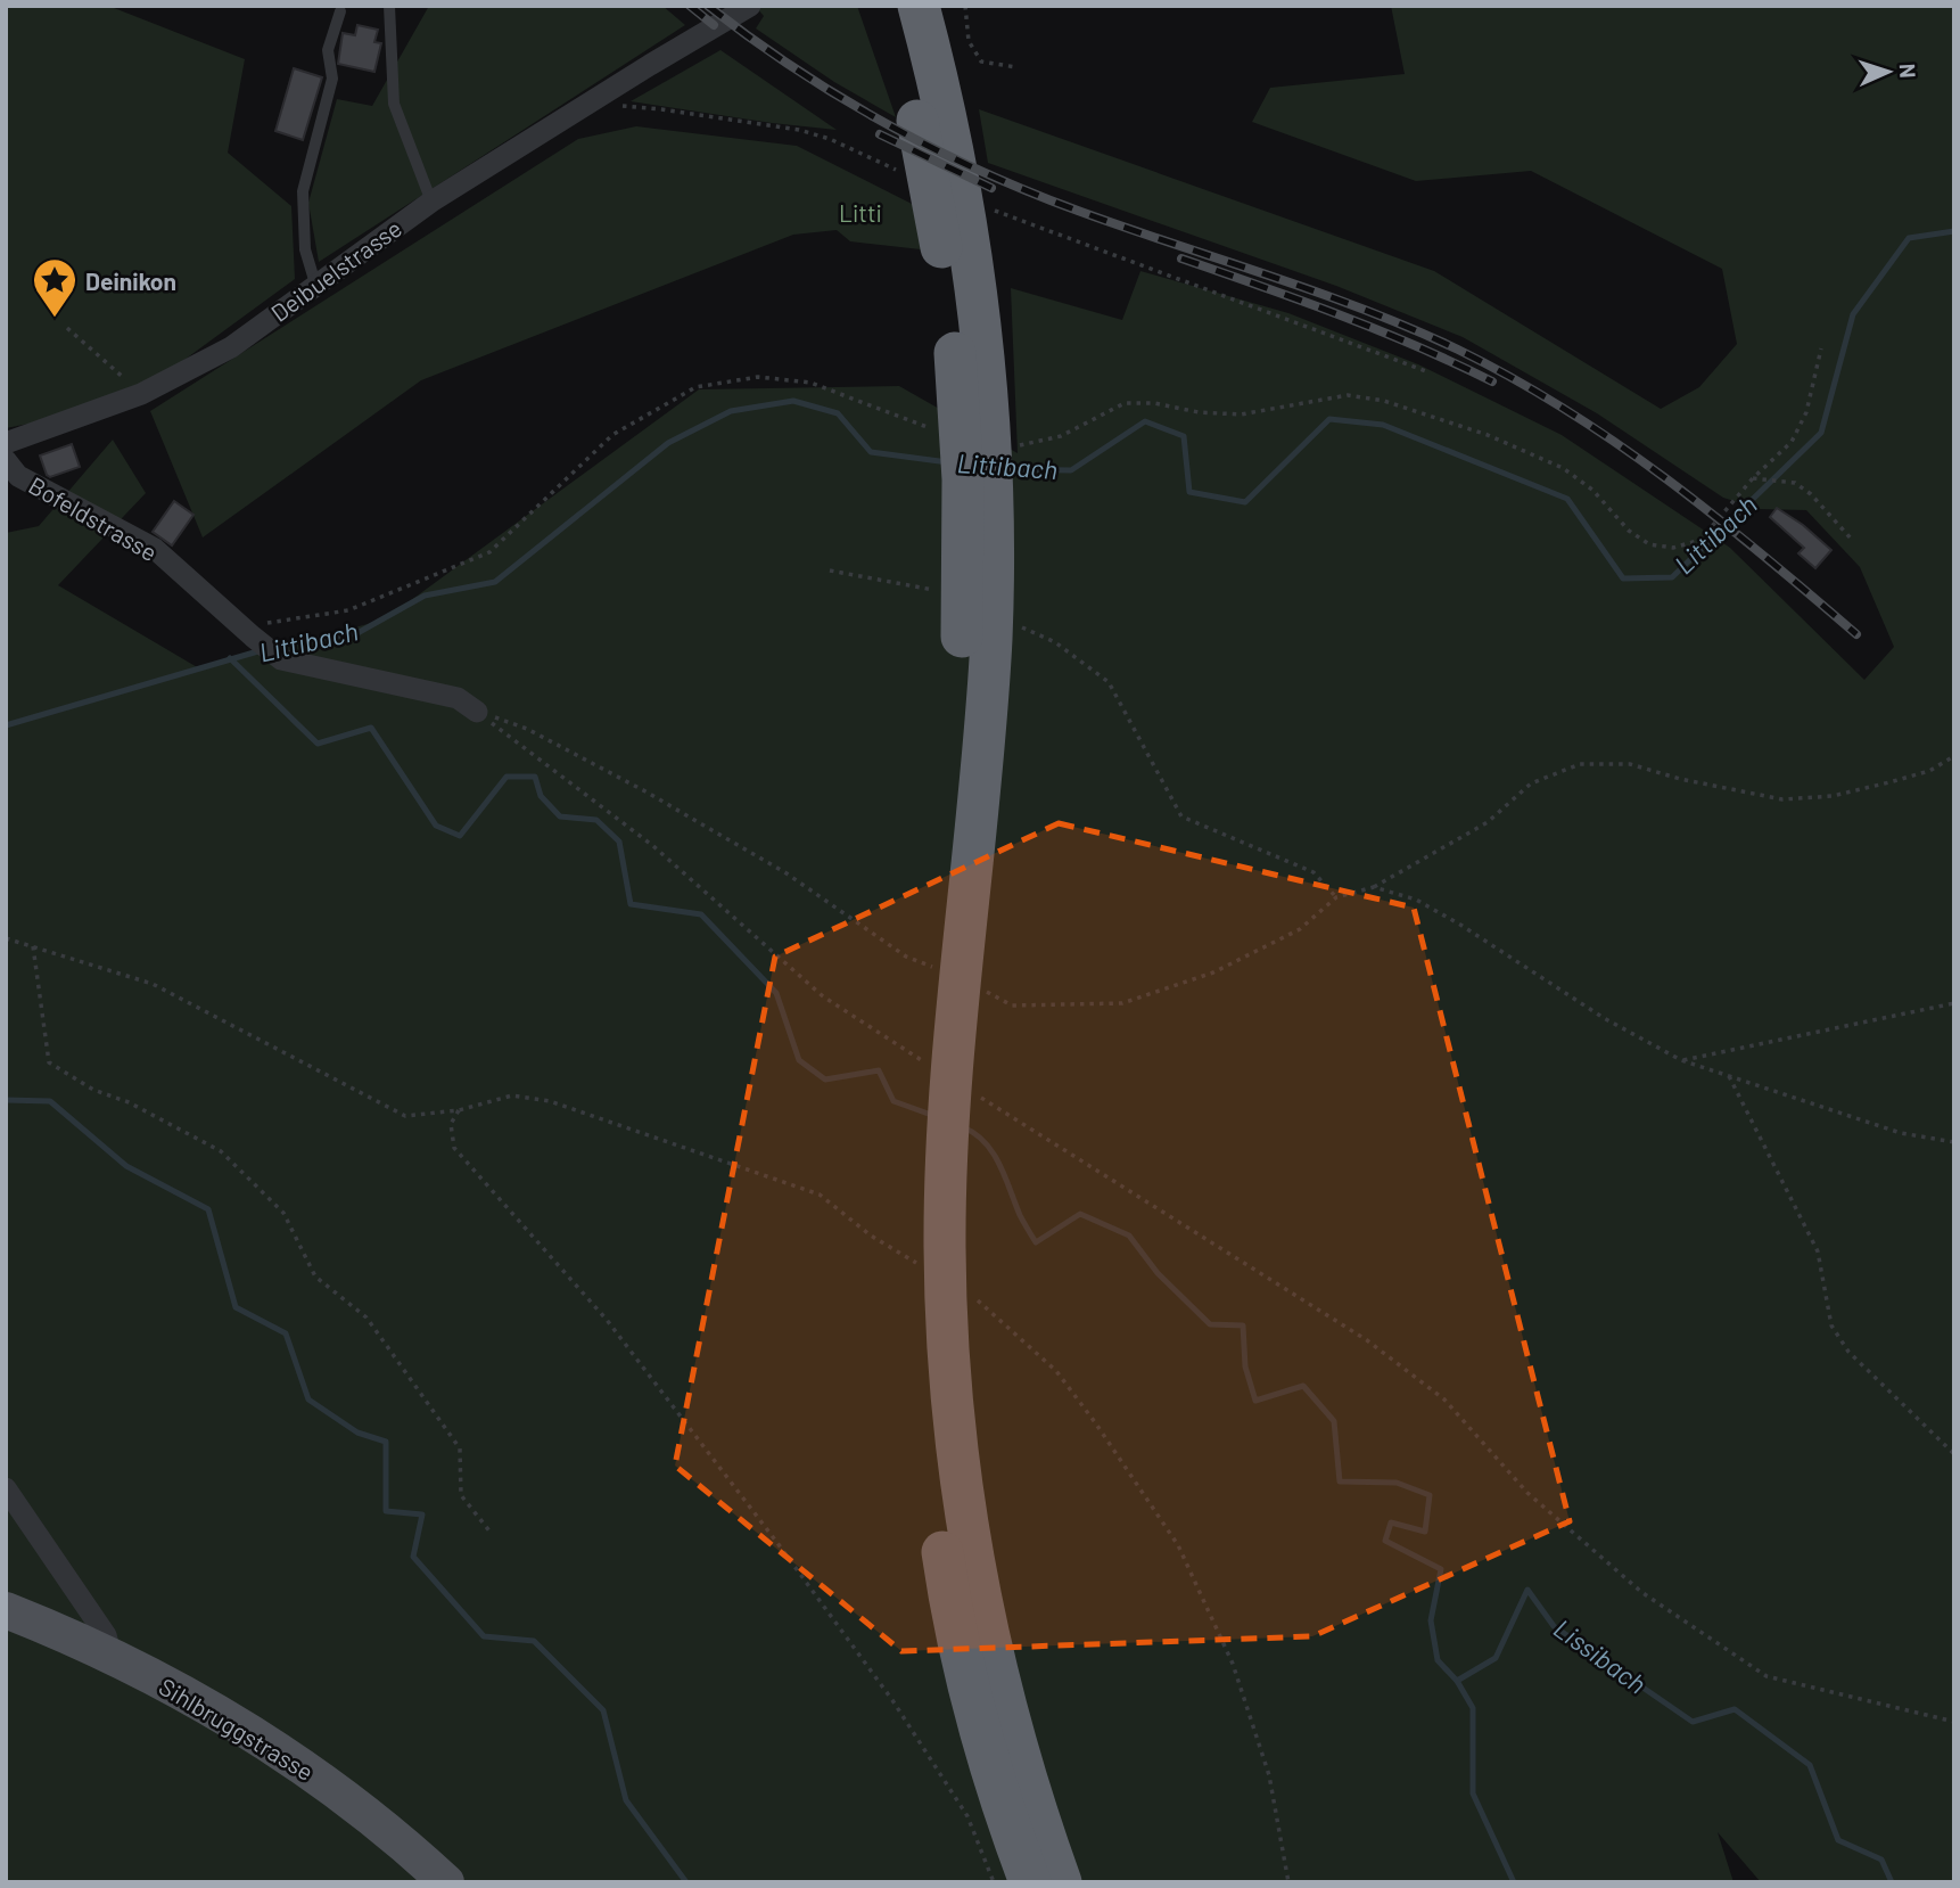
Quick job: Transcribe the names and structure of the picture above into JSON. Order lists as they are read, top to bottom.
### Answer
{
  "streets": {
    "main road": ["Sihlbruggstrasse"],
    "street": ["Deibuelstrasse", "Bofeldstrasse"]
  },
  "water": ["Littibach", "Lissibach"],
  "parks": ["Litti"],
  "places": {
    "place": ["Deinikon"]
  },
  "north": "right"
}
